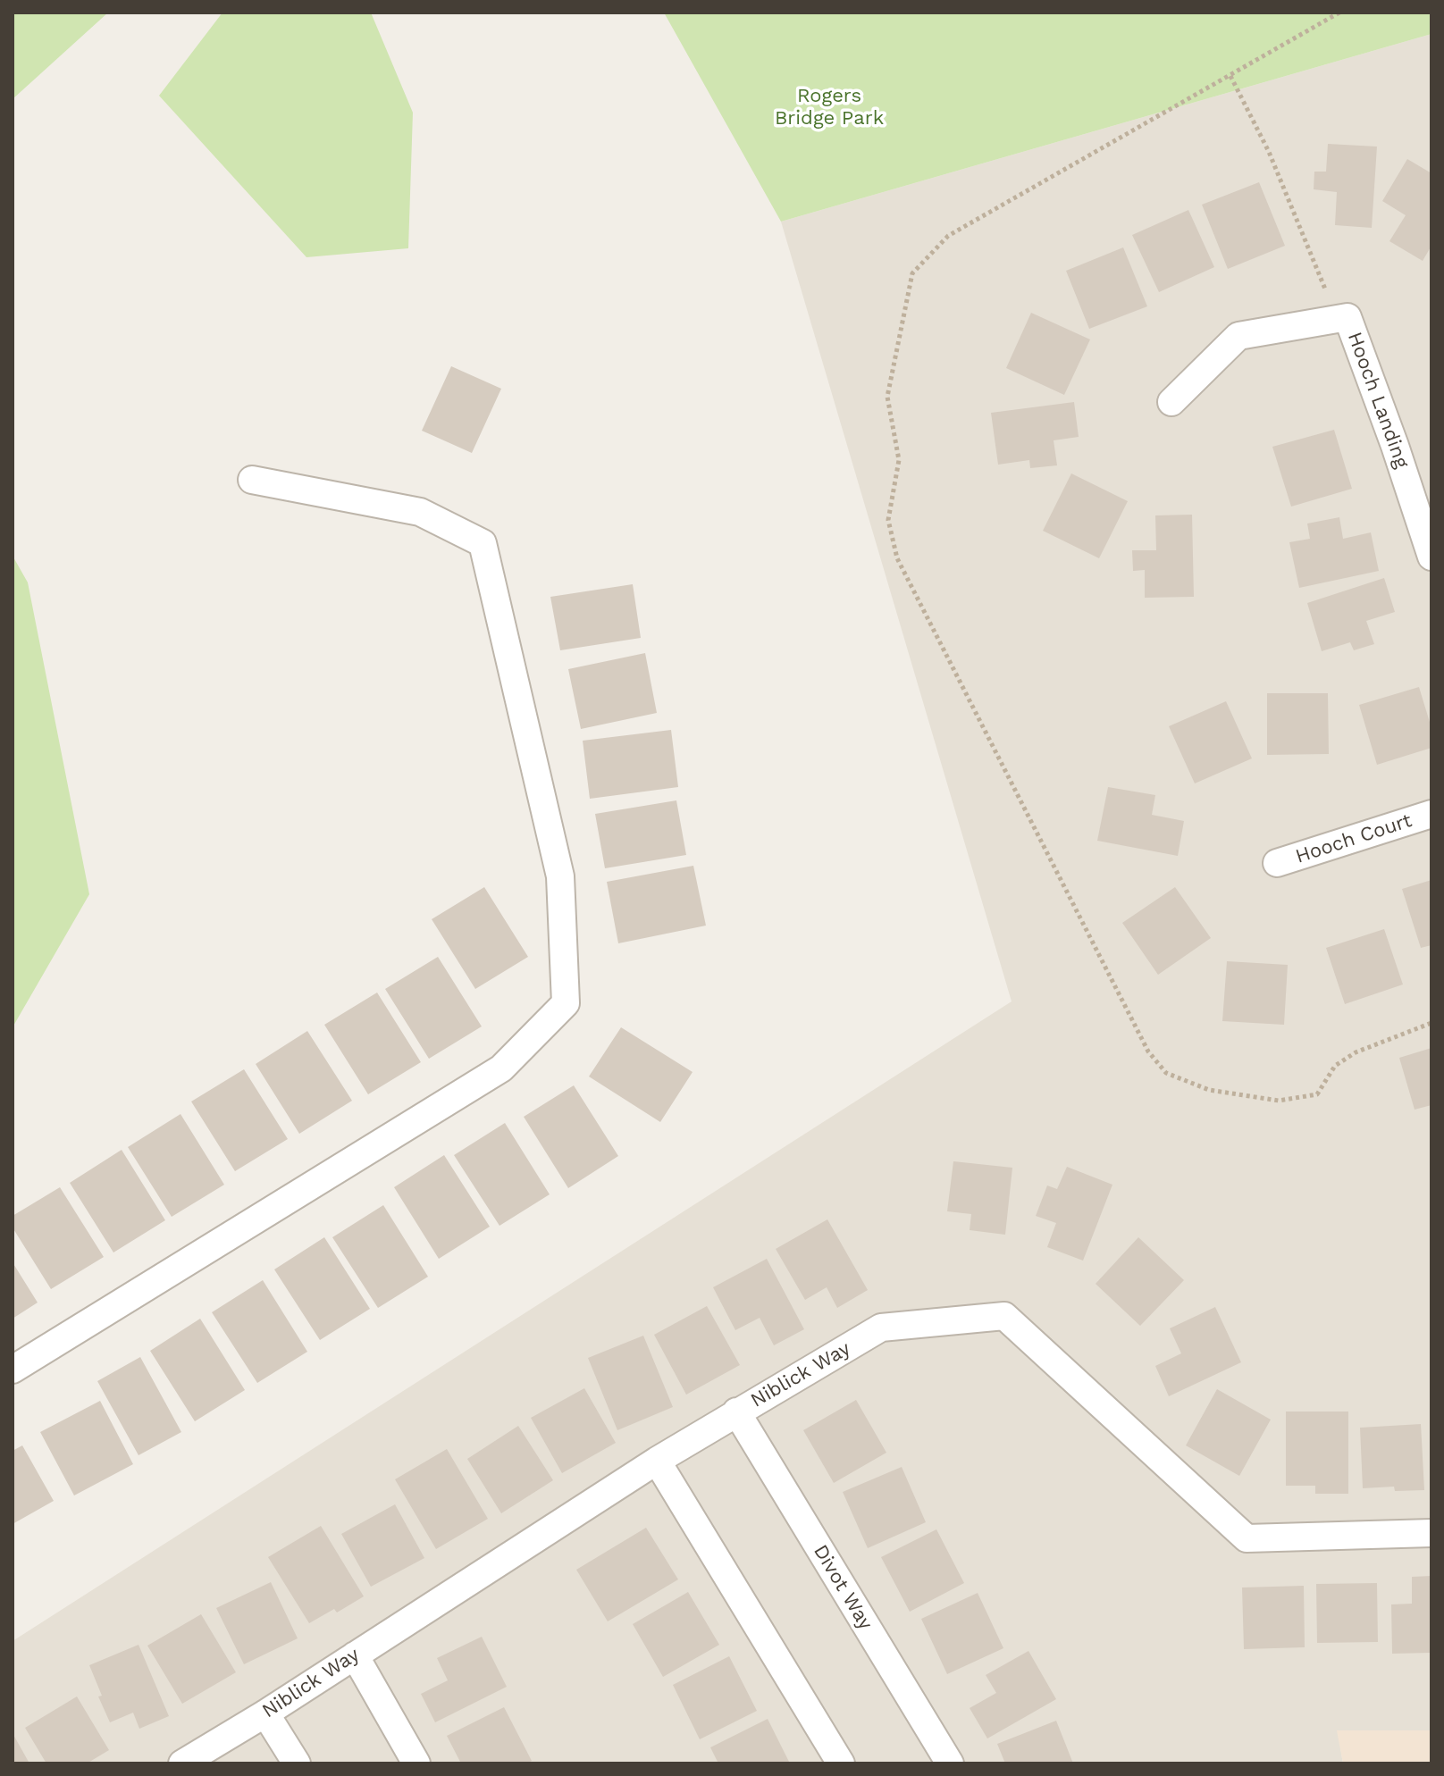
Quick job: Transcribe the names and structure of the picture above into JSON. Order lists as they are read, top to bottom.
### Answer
{
  "streets": {
    "street": [
      "Hooch Landing",
      "Hooch Court",
      "Niblick Way",
      "Divot Way"
    ]
  },
  "crossings": [
    ["Niblick Way", "Divot Way"]
  ],
  "parks": ["Rogers Bridge Park"]
}
